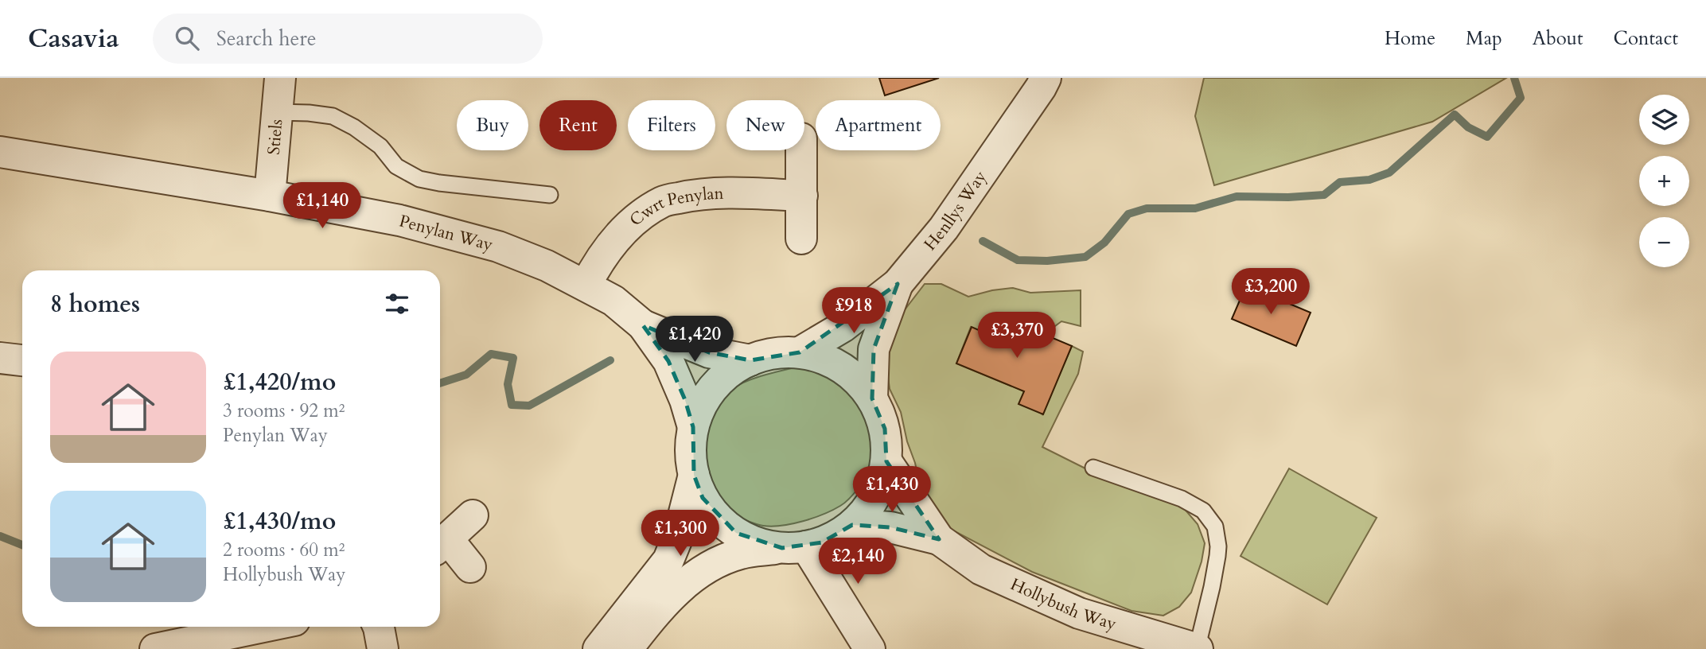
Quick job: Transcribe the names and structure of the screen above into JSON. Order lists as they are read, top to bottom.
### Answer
{
  "streets": {
    "street": [
      "Stiels",
      "Henllys Way",
      "Cwrt Penylan",
      "Penylan Way",
      "Hollybush Way"
    ]
  },
  "crossings": [
    ["Stiels", "Penylan Way"],
    ["Cwrt Penylan", "Penylan Way"],
    ["Penylan Way", "Hollybush Way"]
  ],
  "page": {
    "header": "Casavia",
    "search": "Search here",
    "nav": [
      "Home",
      "Map",
      "About",
      "Contact"
    ],
    "map_buttons": ["+", "−"],
    "chip": [
      "Buy",
      "Rent",
      "Filters",
      "New",
      "Apartment"
    ],
    "price": [
      "£1,140",
      "£3,200",
      "£918",
      "£3,370",
      "£1,420",
      "£1,430",
      "£1,300",
      "£2,140"
    ],
    "heading": "8 homes",
    "list": [
      {
        "name": "£1,420/mo",
        "note": "3 rooms · 92 m² · Penylan Way"
      },
      {
        "name": "£1,430/mo",
        "note": "2 rooms · 60 m² · Hollybush Way"
      }
    ]
  }
}
